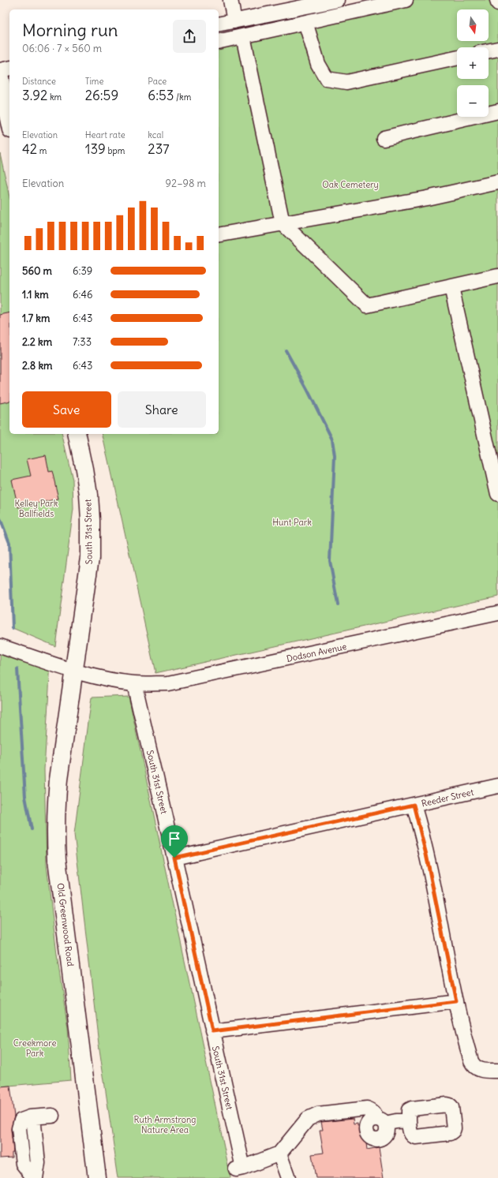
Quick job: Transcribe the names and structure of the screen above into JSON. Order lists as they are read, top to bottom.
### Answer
{
  "streets": {
    "main road": ["South 31st Street", "Old Greenwood Road"],
    "street": ["Dodson Avenue", "Reeder Street"]
  },
  "crossings": [
    ["South 31st Street", "Dodson Avenue"],
    ["South 31st Street", "Reeder Street"],
    ["South 31st Street", "Old Greenwood Road"]
  ],
  "parks": [
    "Oak Cemetery",
    "Kelley Park Ballfields",
    "Hunt Park",
    "Creekmore Park",
    "Ruth Armstrong Nature Area"
  ],
  "north": "bottom",
  "page": {
    "map_buttons": ["+", "−"],
    "heading": ["Morning run", "06:06 · 7 × 560 m"],
    "stats": [
      ["Distance", "3.92 km"],
      ["Time", "26:59"],
      ["Pace", "6:53 /km"],
      ["Elevation", "42 m"],
      ["Heart rate", "139 bpm"],
      ["kcal", "237"]
    ],
    "chart": ["Elevation", "92–98 m"],
    "list": [
      {
        "name": "560 m",
        "note": "6:39"
      },
      {
        "name": "1.1 km",
        "note": "6:46"
      },
      {
        "name": "1.7 km",
        "note": "6:43"
      },
      {
        "name": "2.2 km",
        "note": "7:33"
      },
      {
        "name": "2.8 km",
        "note": "6:43"
      }
    ],
    "buttons": ["Save", "Share"]
  }
}
